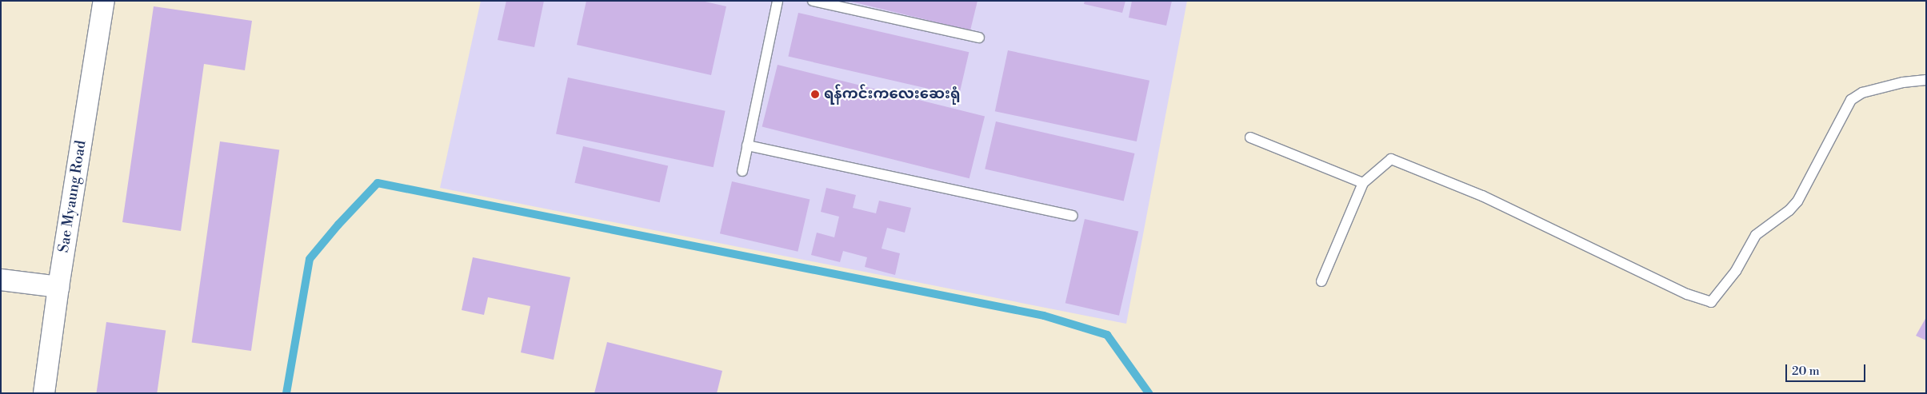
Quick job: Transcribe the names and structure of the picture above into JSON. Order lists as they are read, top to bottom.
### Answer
{
  "streets": {
    "street": ["Sae Myaung Road"]
  },
  "places": ["ရန်ကင်းကလေးဆေးရုံ"],
  "scale_bar": "20 m"
}
